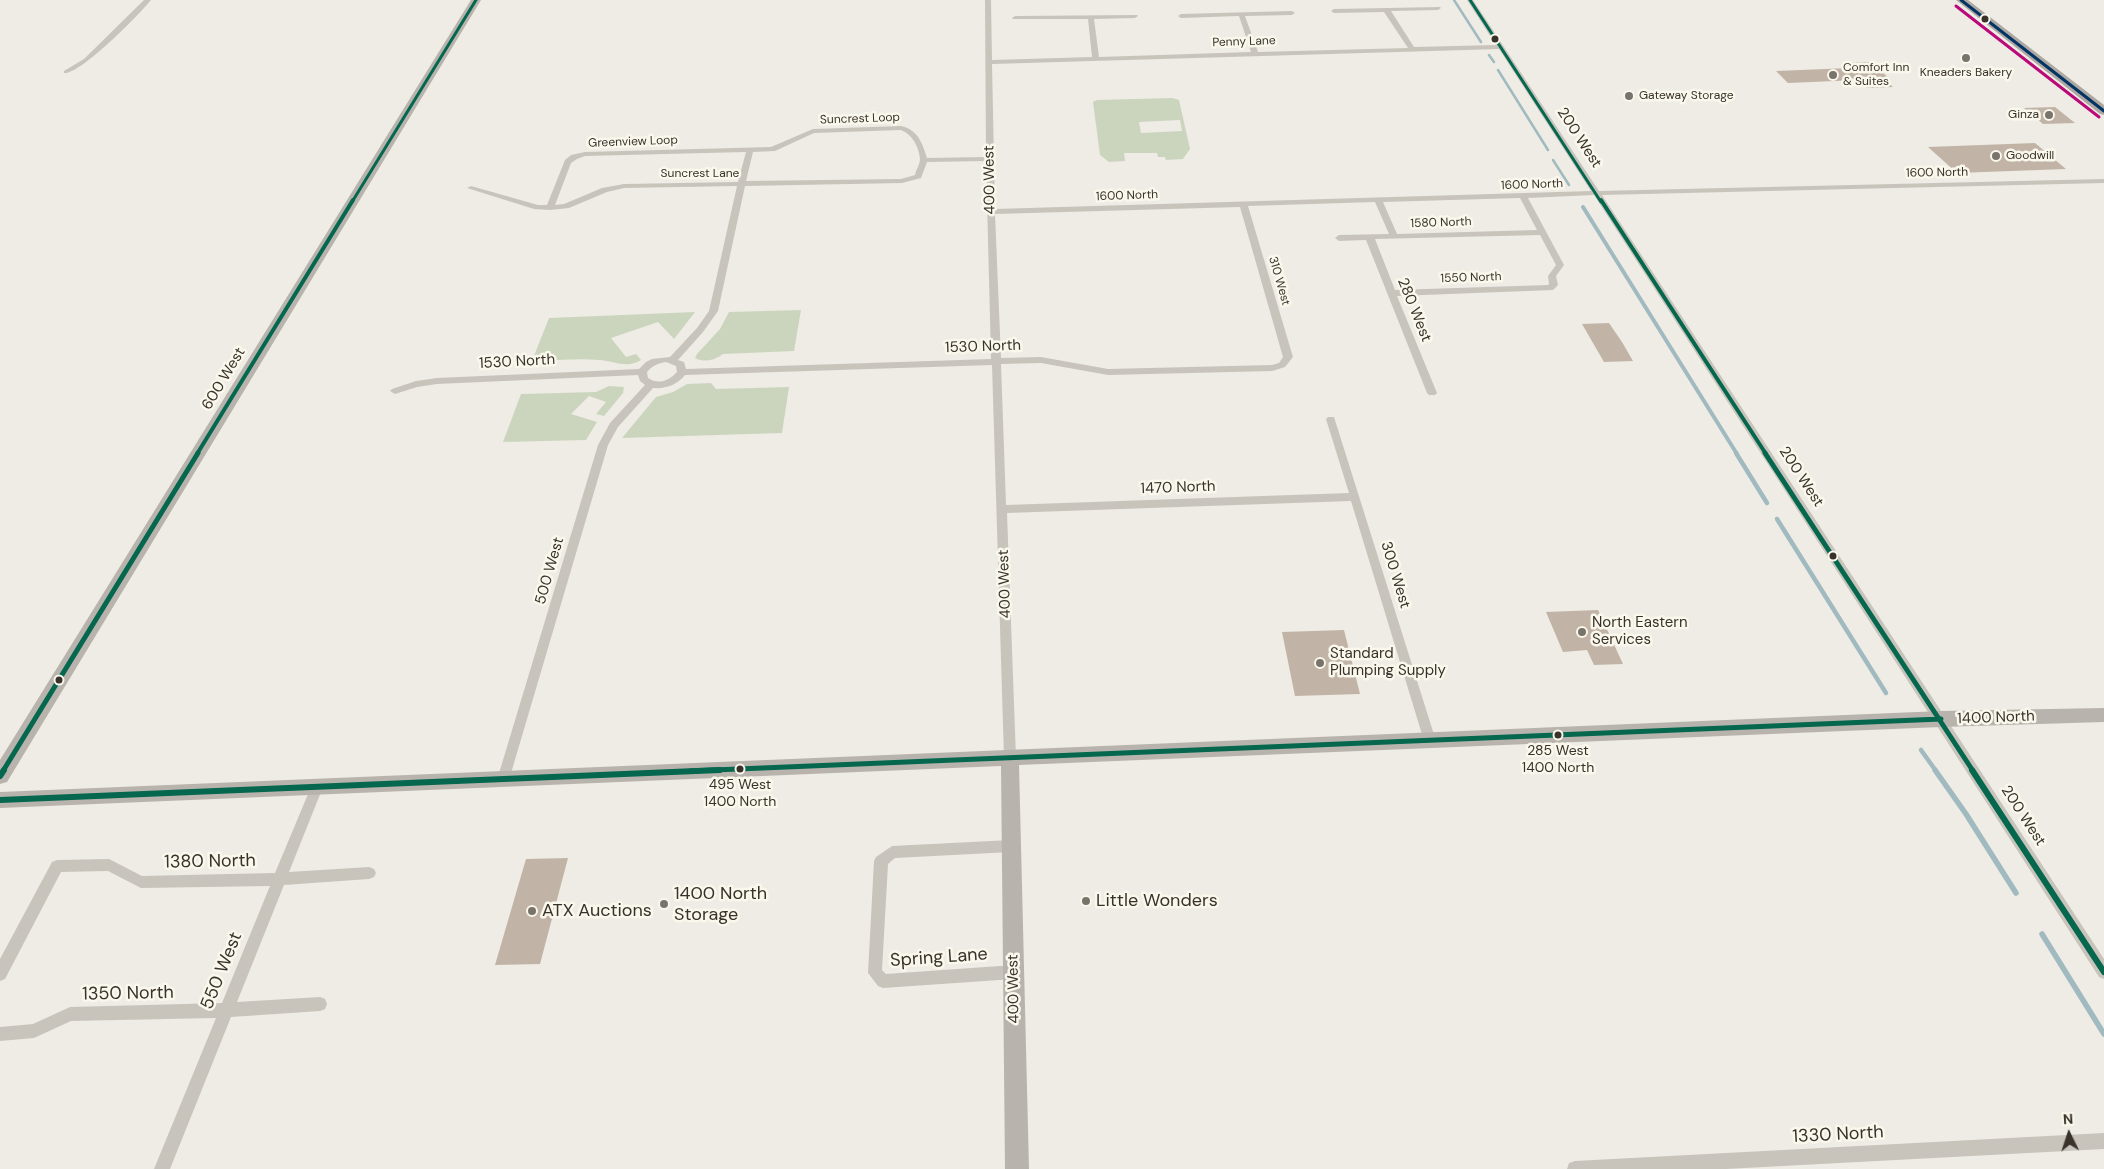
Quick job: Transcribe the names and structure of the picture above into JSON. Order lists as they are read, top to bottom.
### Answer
{
  "streets": {
    "street": [
      "Penny Lane",
      "Suncrest Loop",
      "200 West",
      "Greenview Loop",
      "1600 North",
      "Suncrest Lane",
      "400 West",
      "1580 North",
      "1550 North",
      "310 West",
      "280 West",
      "1530 North",
      "600 West",
      "1470 North",
      "500 West",
      "300 West",
      "1400 North",
      "1380 North",
      "Spring Lane",
      "550 West",
      "1350 North",
      "1330 North"
    ]
  },
  "crossings": [
    ["Penny Lane", "200 West"],
    ["Penny Lane", "400 West"],
    ["Suncrest Loop", "Greenview Loop"],
    ["Suncrest Loop", "Suncrest Lane"],
    ["200 West", "1600 North"],
    ["200 West", "1400 North"],
    ["Greenview Loop", "Suncrest Lane"],
    ["1600 North", "400 West"],
    ["1600 North", "310 West"],
    ["400 West", "1530 North"],
    ["400 West", "1470 North"],
    ["400 West", "1400 North"],
    ["400 West", "Spring Lane"],
    ["1580 North", "1550 North"],
    ["1580 North", "280 West"],
    ["1550 North", "280 West"],
    ["310 West", "1530 North"],
    ["1470 North", "300 West"],
    ["500 West", "1400 North"],
    ["300 West", "1400 North"],
    ["1400 North", "550 West"],
    ["1380 North", "550 West"],
    ["550 West", "1350 North"]
  ],
  "places": [
    "Kneaders Bakery",
    "Comfort Inn & Suites",
    "Gateway Storage",
    "Ginza",
    "Goodwill",
    "North Eastern Services",
    "Standard Plumping Supply",
    "285 West 1400 North",
    "495 West 1400 North",
    "Little Wonders",
    "1400 North Storage",
    "ATX Auctions"
  ],
  "north": "top"
}
